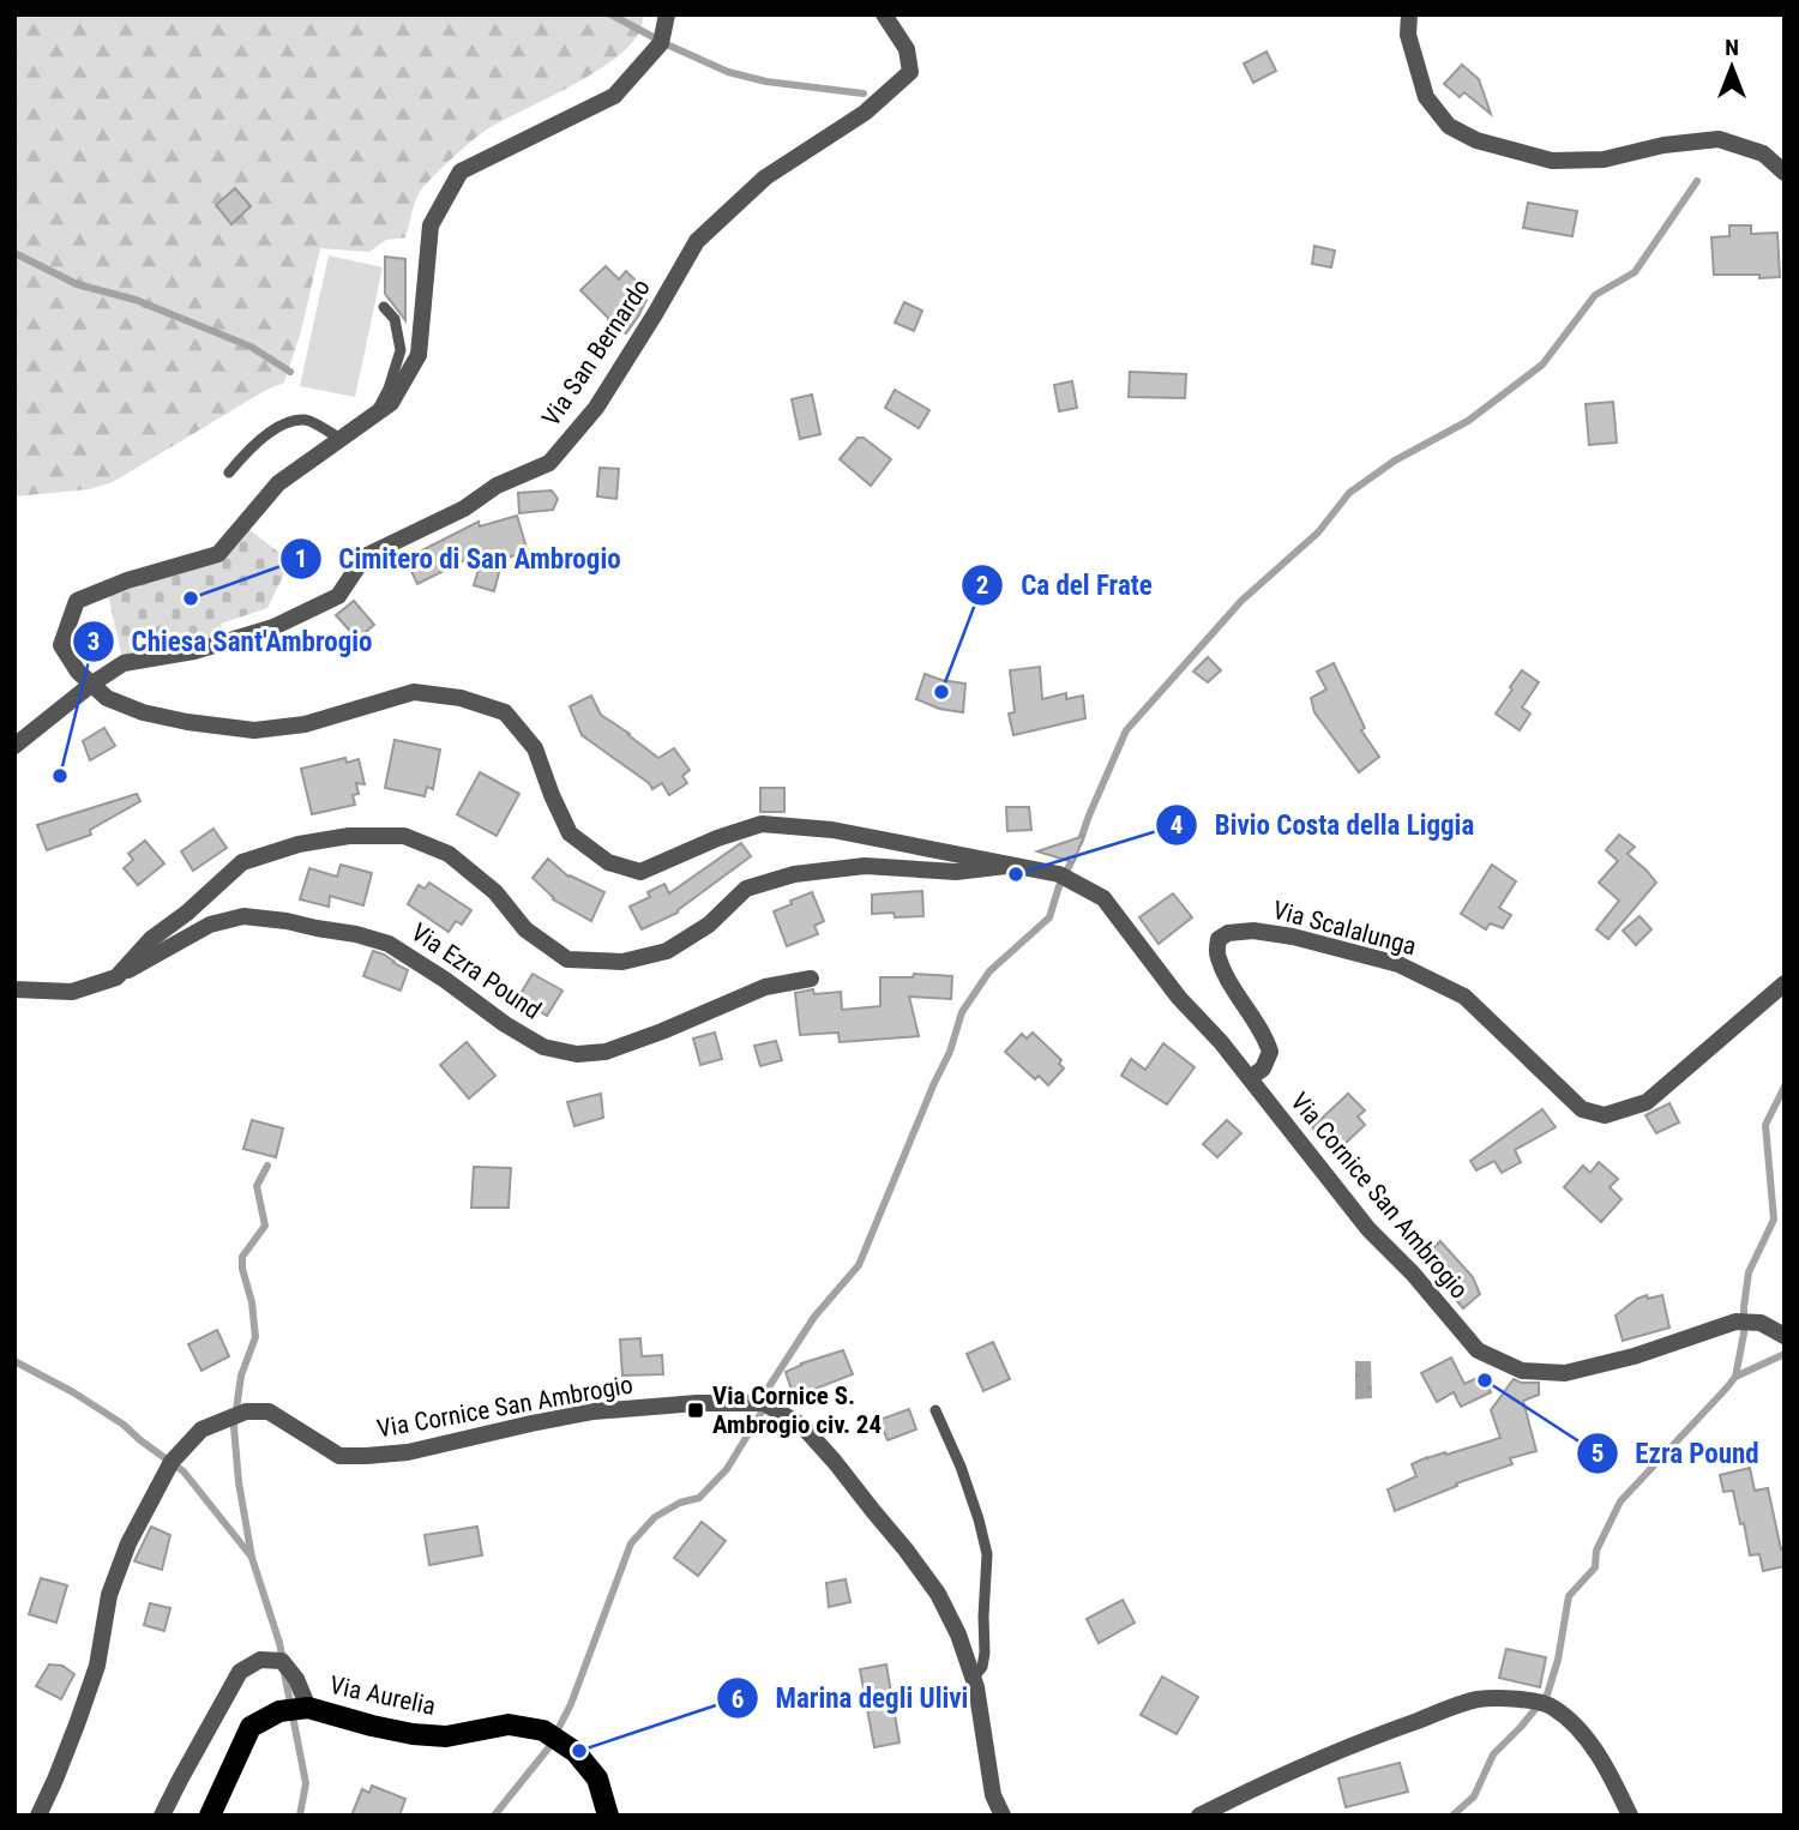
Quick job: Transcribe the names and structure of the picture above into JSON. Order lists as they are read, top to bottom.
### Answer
{
  "streets": {
    "main road": ["Via Aurelia"],
    "street": [
      "Via San Bernardo",
      "Via Scalalunga",
      "Via Ezra Pound",
      "Via Cornice San Ambrogio"
    ]
  },
  "crossings": [
    ["Via San Bernardo", "Via Cornice San Ambrogio"],
    ["Via Scalalunga", "Via Cornice San Ambrogio"],
    ["Via Ezra Pound", "Via Cornice San Ambrogio"]
  ],
  "places": {
    "other": [
      "Cimitero di San Ambrogio",
      "Ca del Frate",
      "Chiesa Sant'Ambrogio",
      "Bivio Costa della Liggia",
      "Ezra Pound",
      "Marina degli Ulivi"
    ],
    "transit": ["Via Cornice S. Ambrogio civ. 24"]
  },
  "north": "top"
}
